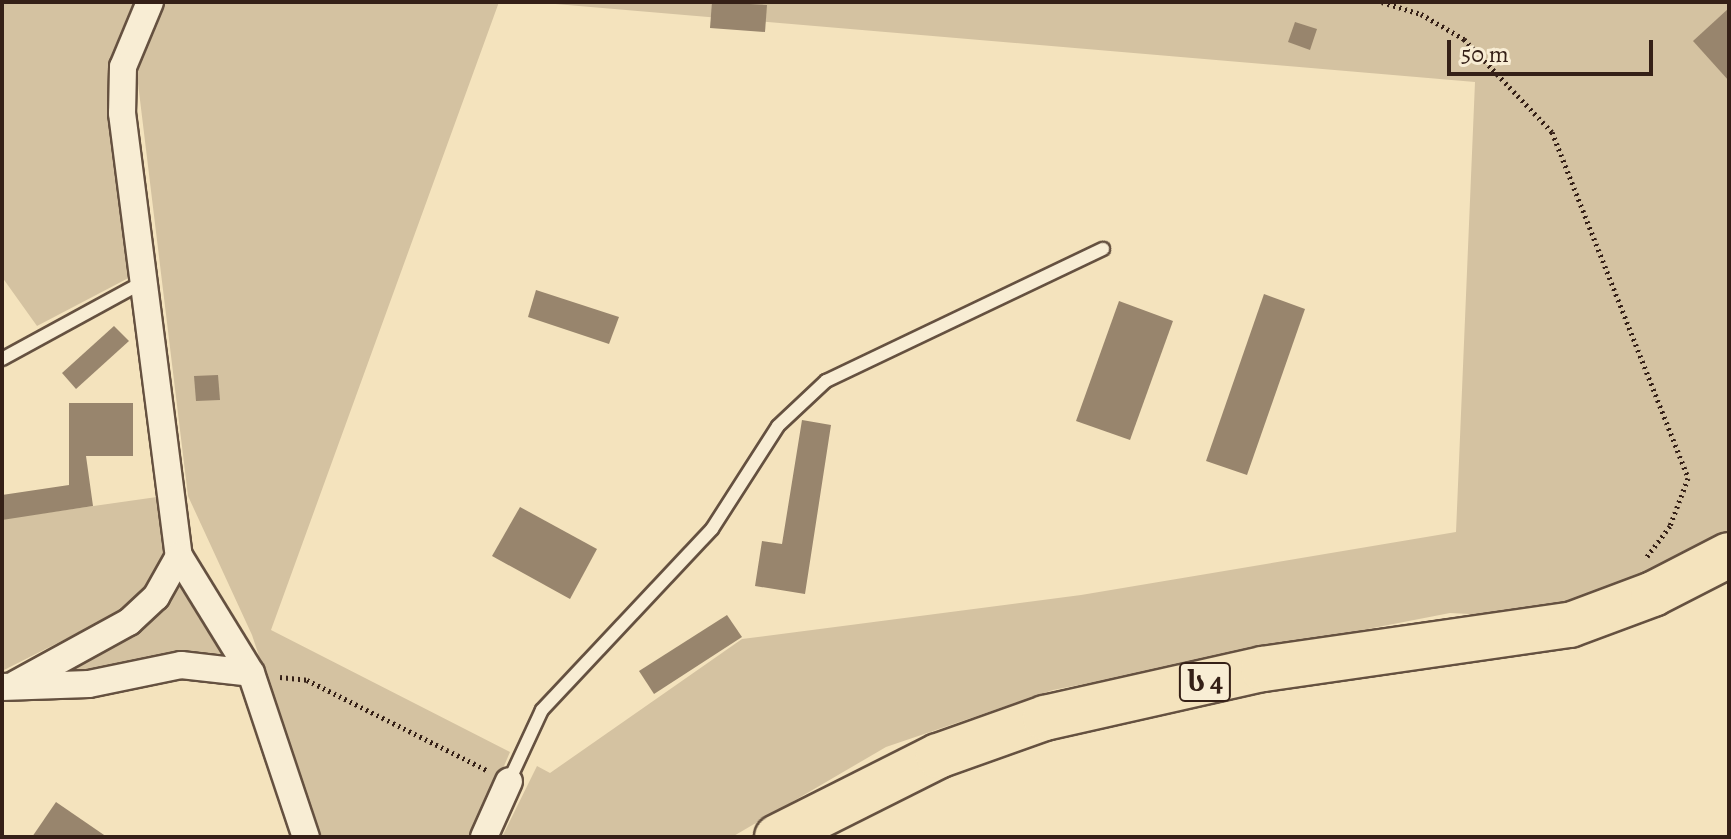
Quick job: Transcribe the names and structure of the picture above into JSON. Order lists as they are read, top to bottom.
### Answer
{
  "streets": {
    "highway": ["ს 4"]
  },
  "scale_bar": "50 m"
}
